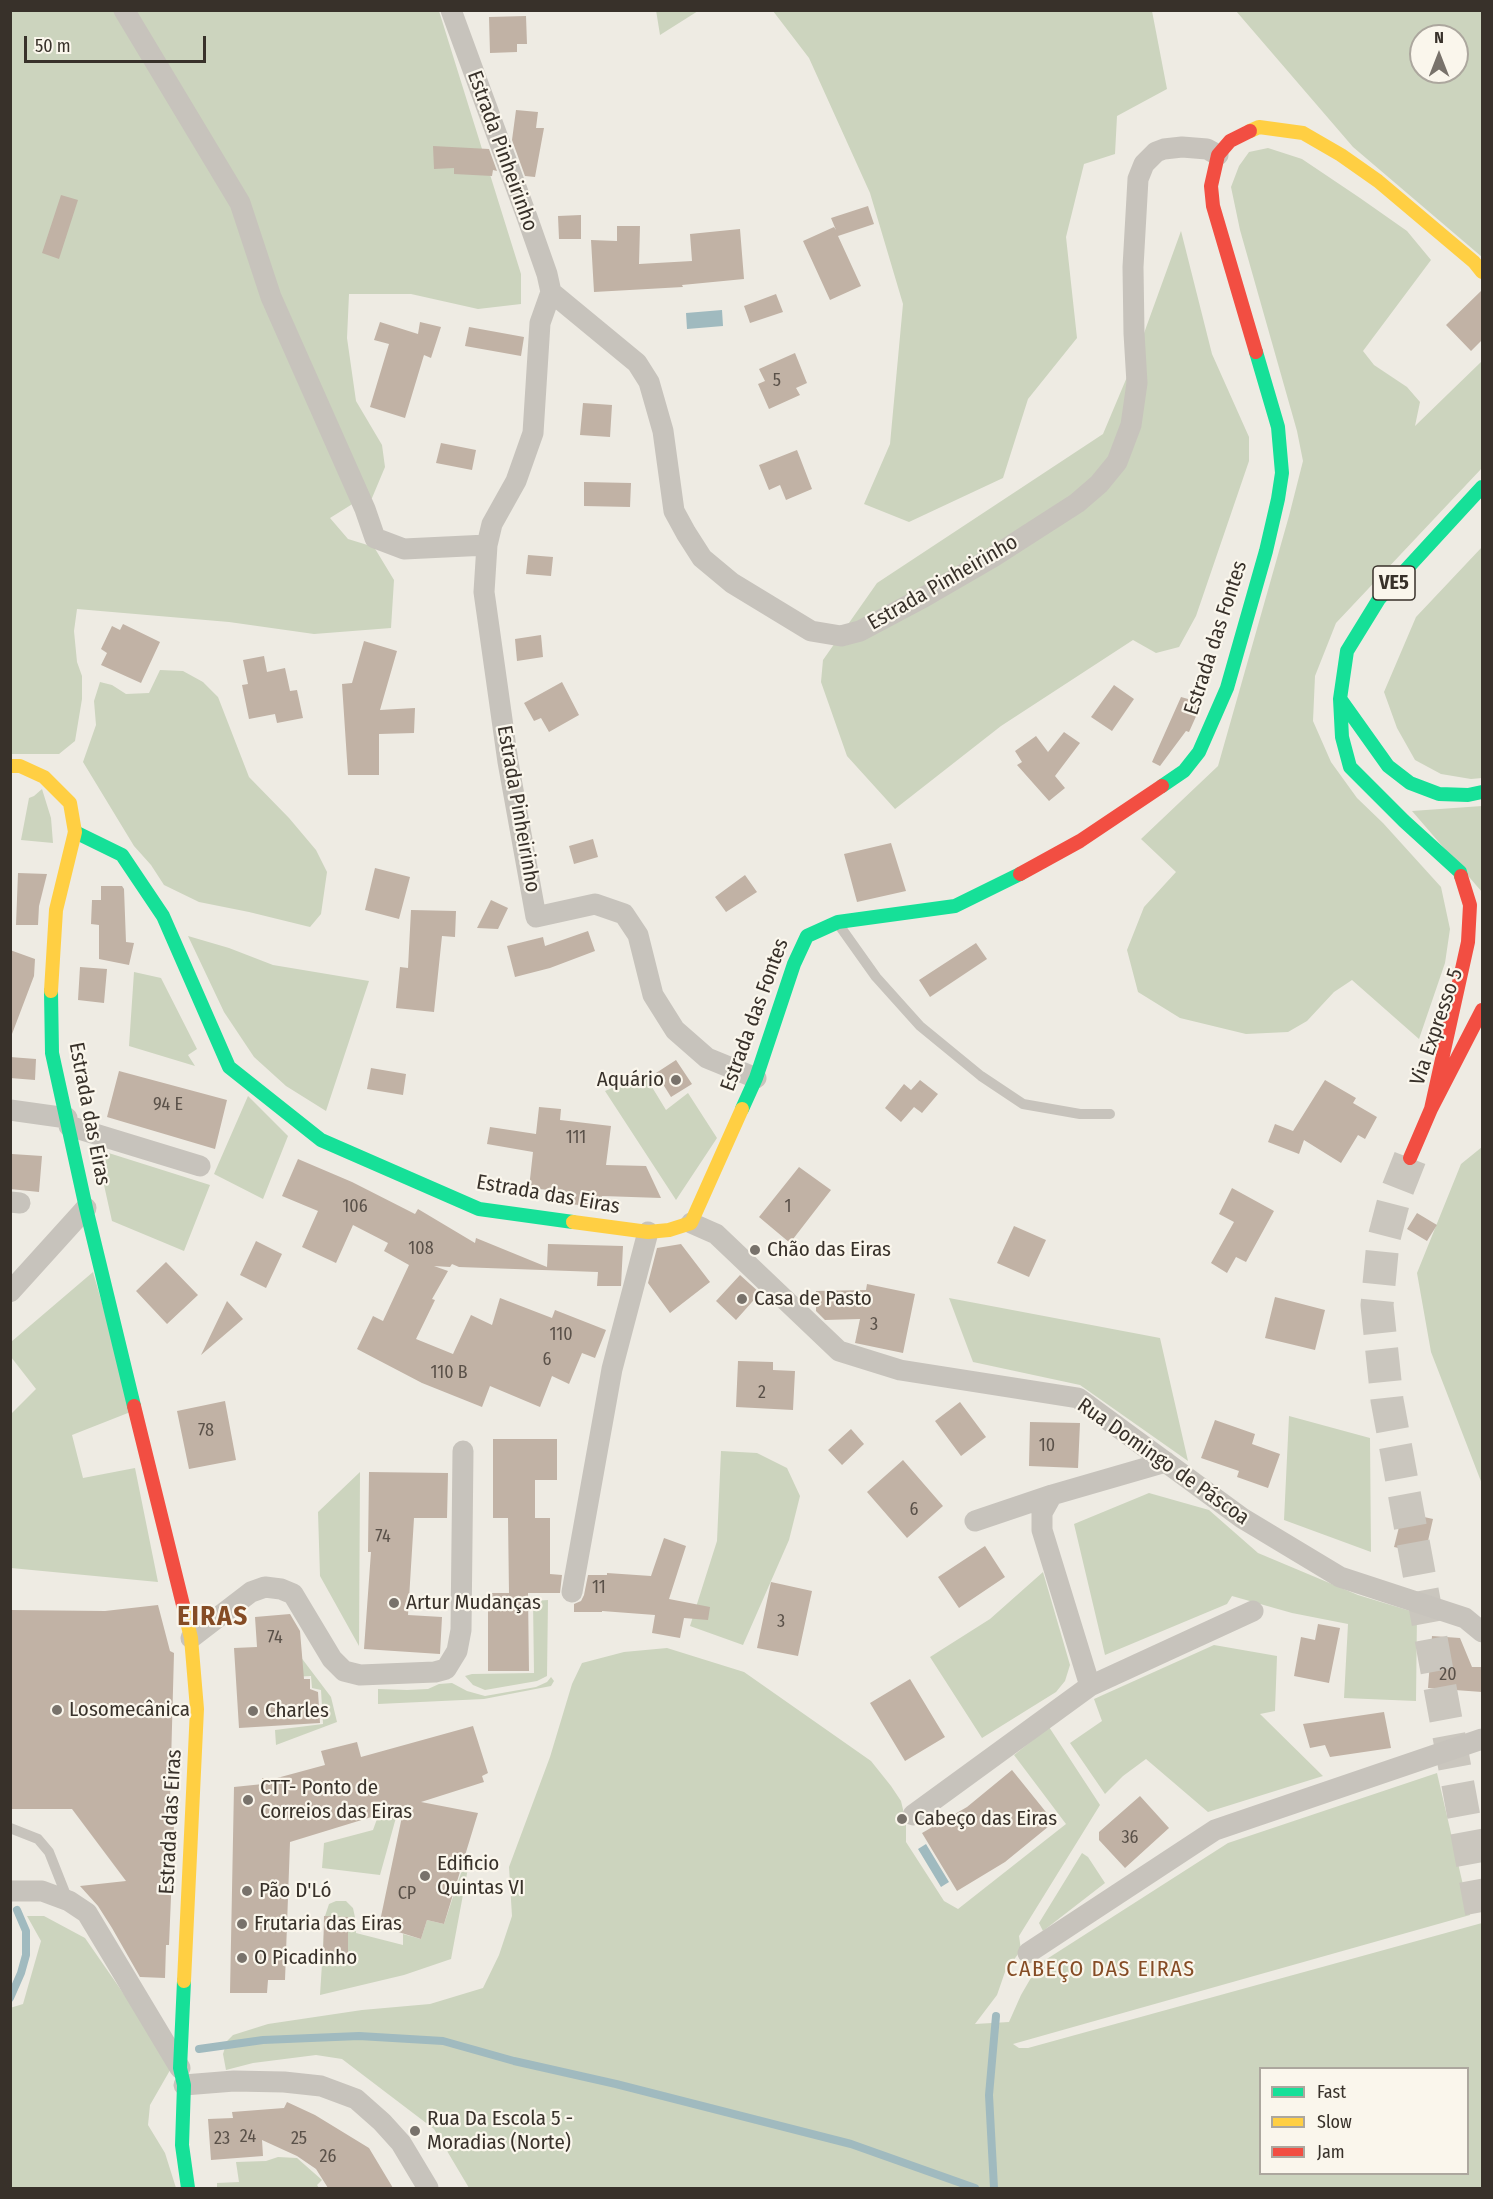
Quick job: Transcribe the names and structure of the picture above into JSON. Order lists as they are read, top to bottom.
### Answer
{
  "streets": {
    "street": [
      "Estrada Pinheirinho",
      "VE5",
      "Estrada das Fontes",
      "Via Expresso 5",
      "Estrada das Eiras",
      "Rua Domingo de Páscoa"
    ]
  },
  "crossings": [
    ["Estrada Pinheirinho", "Estrada das Fontes"],
    ["VE5", "Via Expresso 5"],
    ["Estrada das Fontes", "Estrada das Eiras"],
    ["Estrada das Fontes", "Rua Domingo de Páscoa"],
    ["Estrada das Eiras", "Rua Domingo de Páscoa"]
  ],
  "districts": ["EIRAS", "CABEÇO DAS EIRAS"],
  "places": [
    "Aquário",
    "Chão das Eiras",
    "Casa de Pasto",
    "Artur Mudanças",
    "Losomecânica",
    "Charles",
    "CTT- Ponto de Correios das Eiras",
    "Cabeço das Eiras",
    "Edificio Quintas VI",
    "Pão D'Ló",
    "Frutaria das Eiras",
    "O Picadinho",
    "Rua Da Escola 5 - Moradias (Norte)"
  ],
  "house_numbers": [
    "5",
    "94 E",
    "111",
    "106",
    "1",
    "108",
    "3",
    "110",
    "6",
    "110 B",
    "2",
    "78",
    "10",
    "6",
    "74",
    "11",
    "3",
    "74",
    "20",
    "36",
    "CP",
    "24",
    "23",
    "25",
    "26"
  ],
  "legend": ["Fast", "Slow", "Jam"],
  "scale_bar": "50 m",
  "north": "top"
}
